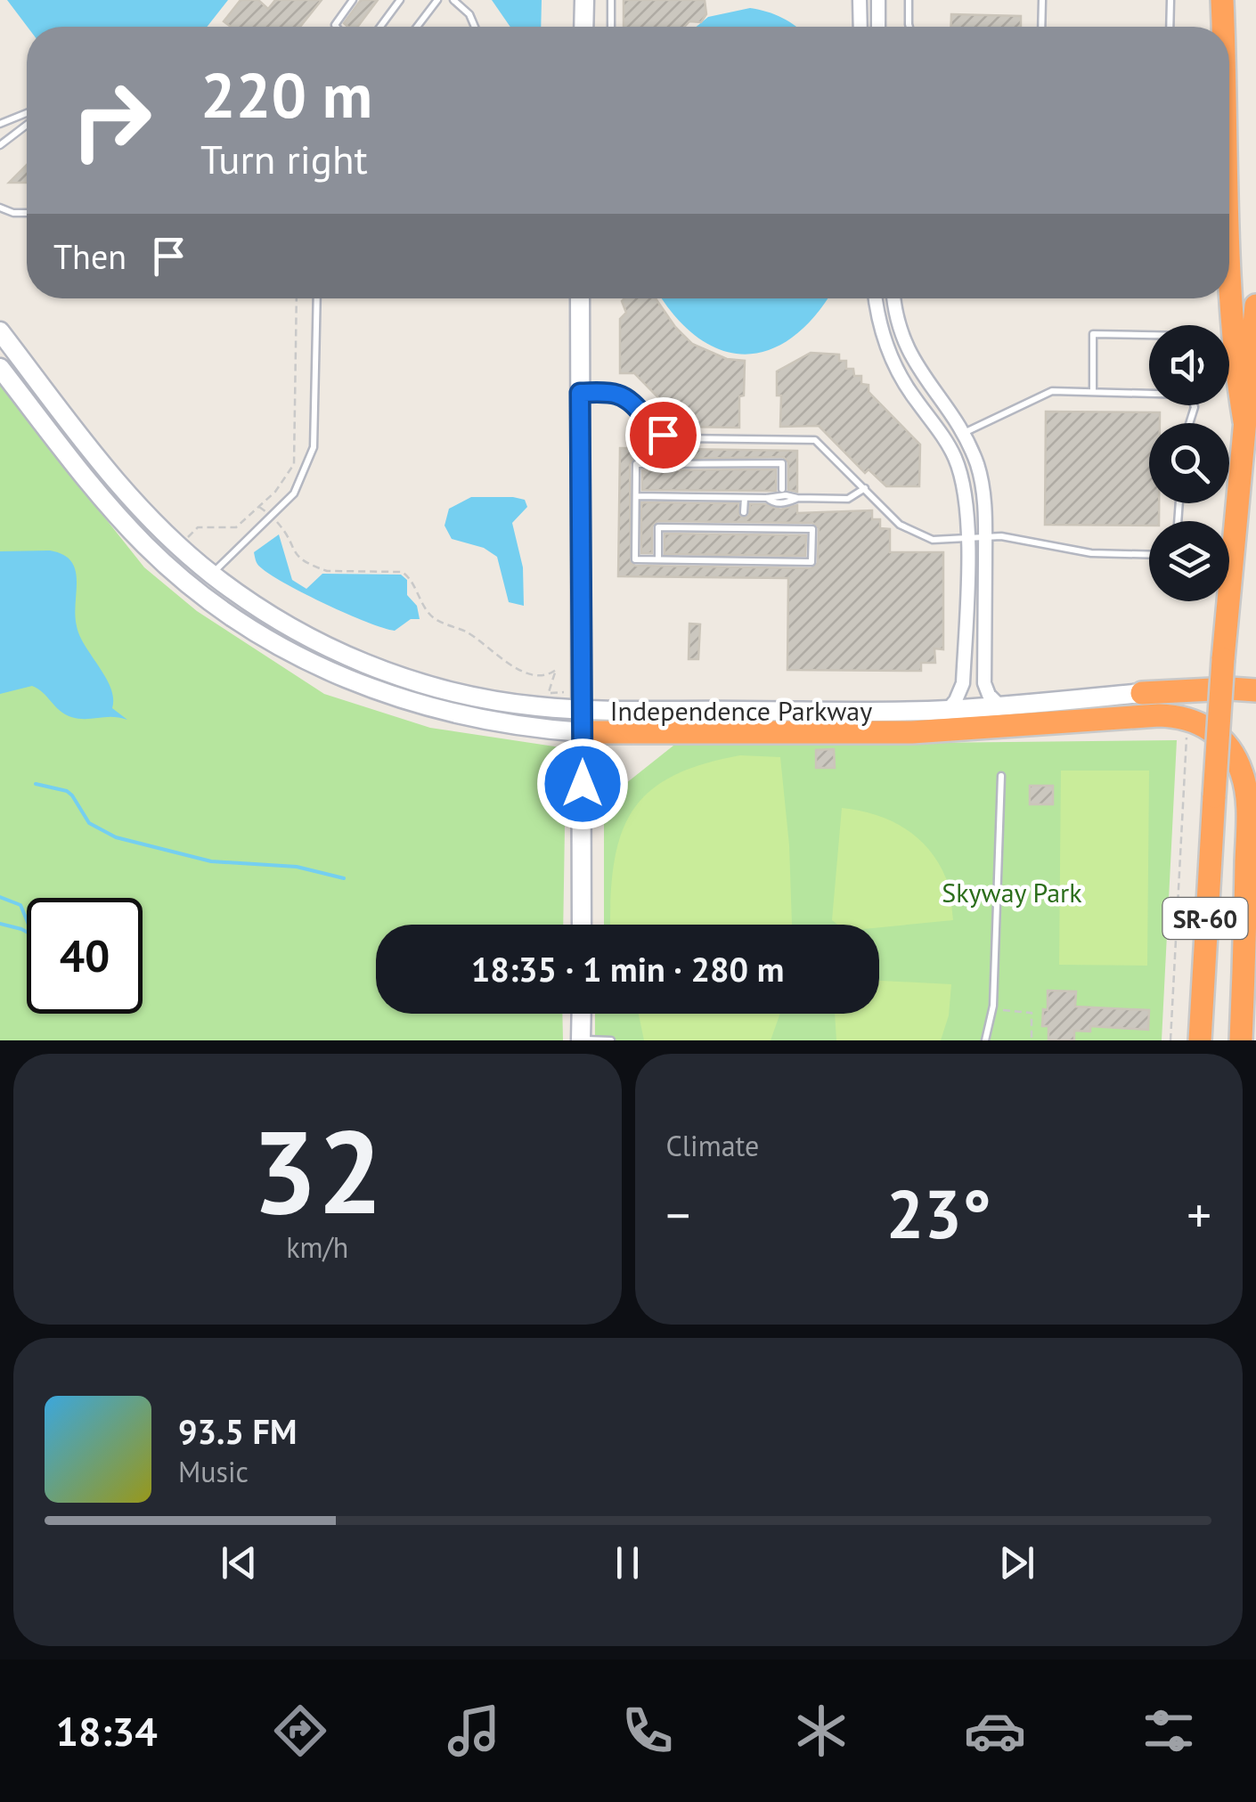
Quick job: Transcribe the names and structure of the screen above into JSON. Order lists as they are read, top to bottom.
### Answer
{
  "streets": {
    "highway": ["SR-60"],
    "main road": ["Independence Parkway"]
  },
  "parks": ["Skyway Park"],
  "page": {
    "turn": ["220 m", "Turn right"],
    "then": "Then",
    "limit": "40",
    "trip": "18:35 · 1 min · 280 m",
    "tile": [
      ["32", "km/h"],
      "Climate"
    ],
    "heat": ["−", "23°", "+"],
    "song": ["93.5 FM", "Music"],
    "tabs": "18:34"
  }
}
